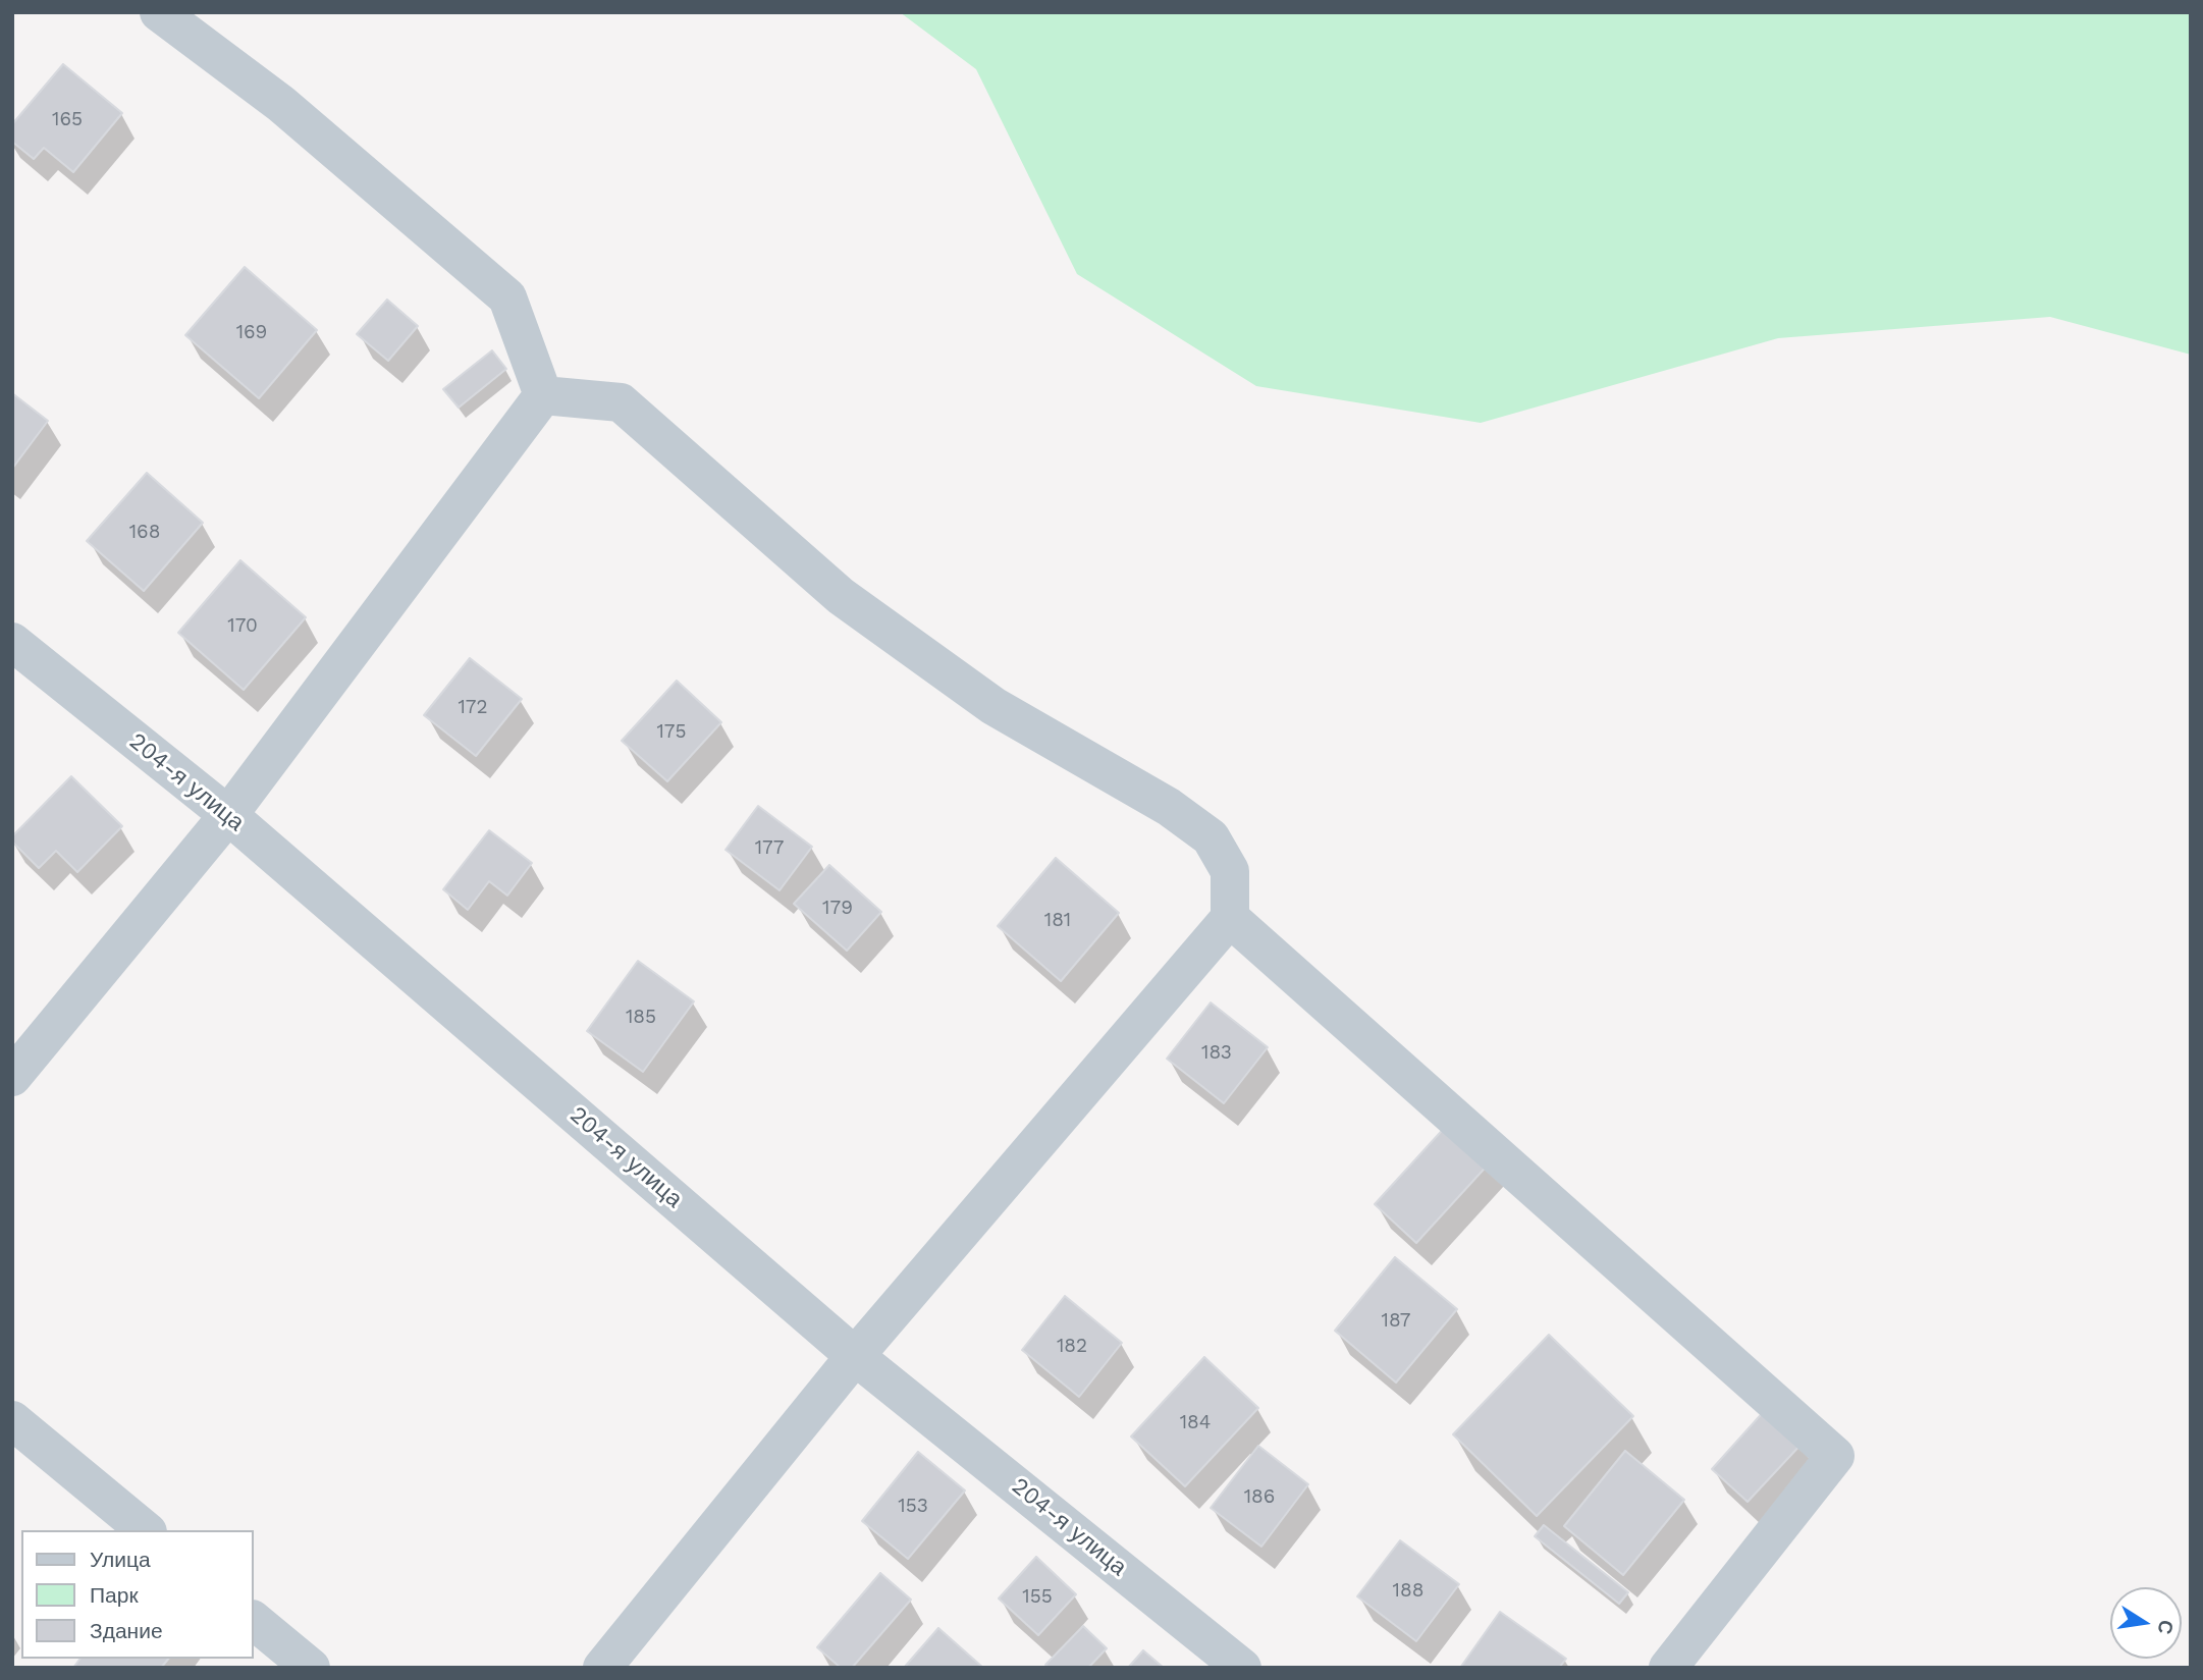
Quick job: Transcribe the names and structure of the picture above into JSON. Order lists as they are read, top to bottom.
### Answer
{
  "streets": {
    "street": ["204-я улица"]
  },
  "house_numbers": [
    "165",
    "169",
    "168",
    "170",
    "172",
    "175",
    "177",
    "179",
    "181",
    "185",
    "183",
    "187",
    "182",
    "184",
    "186",
    "153",
    "188",
    "155"
  ],
  "legend": ["Улица", "Парк", "Здание"],
  "north": "right"
}
